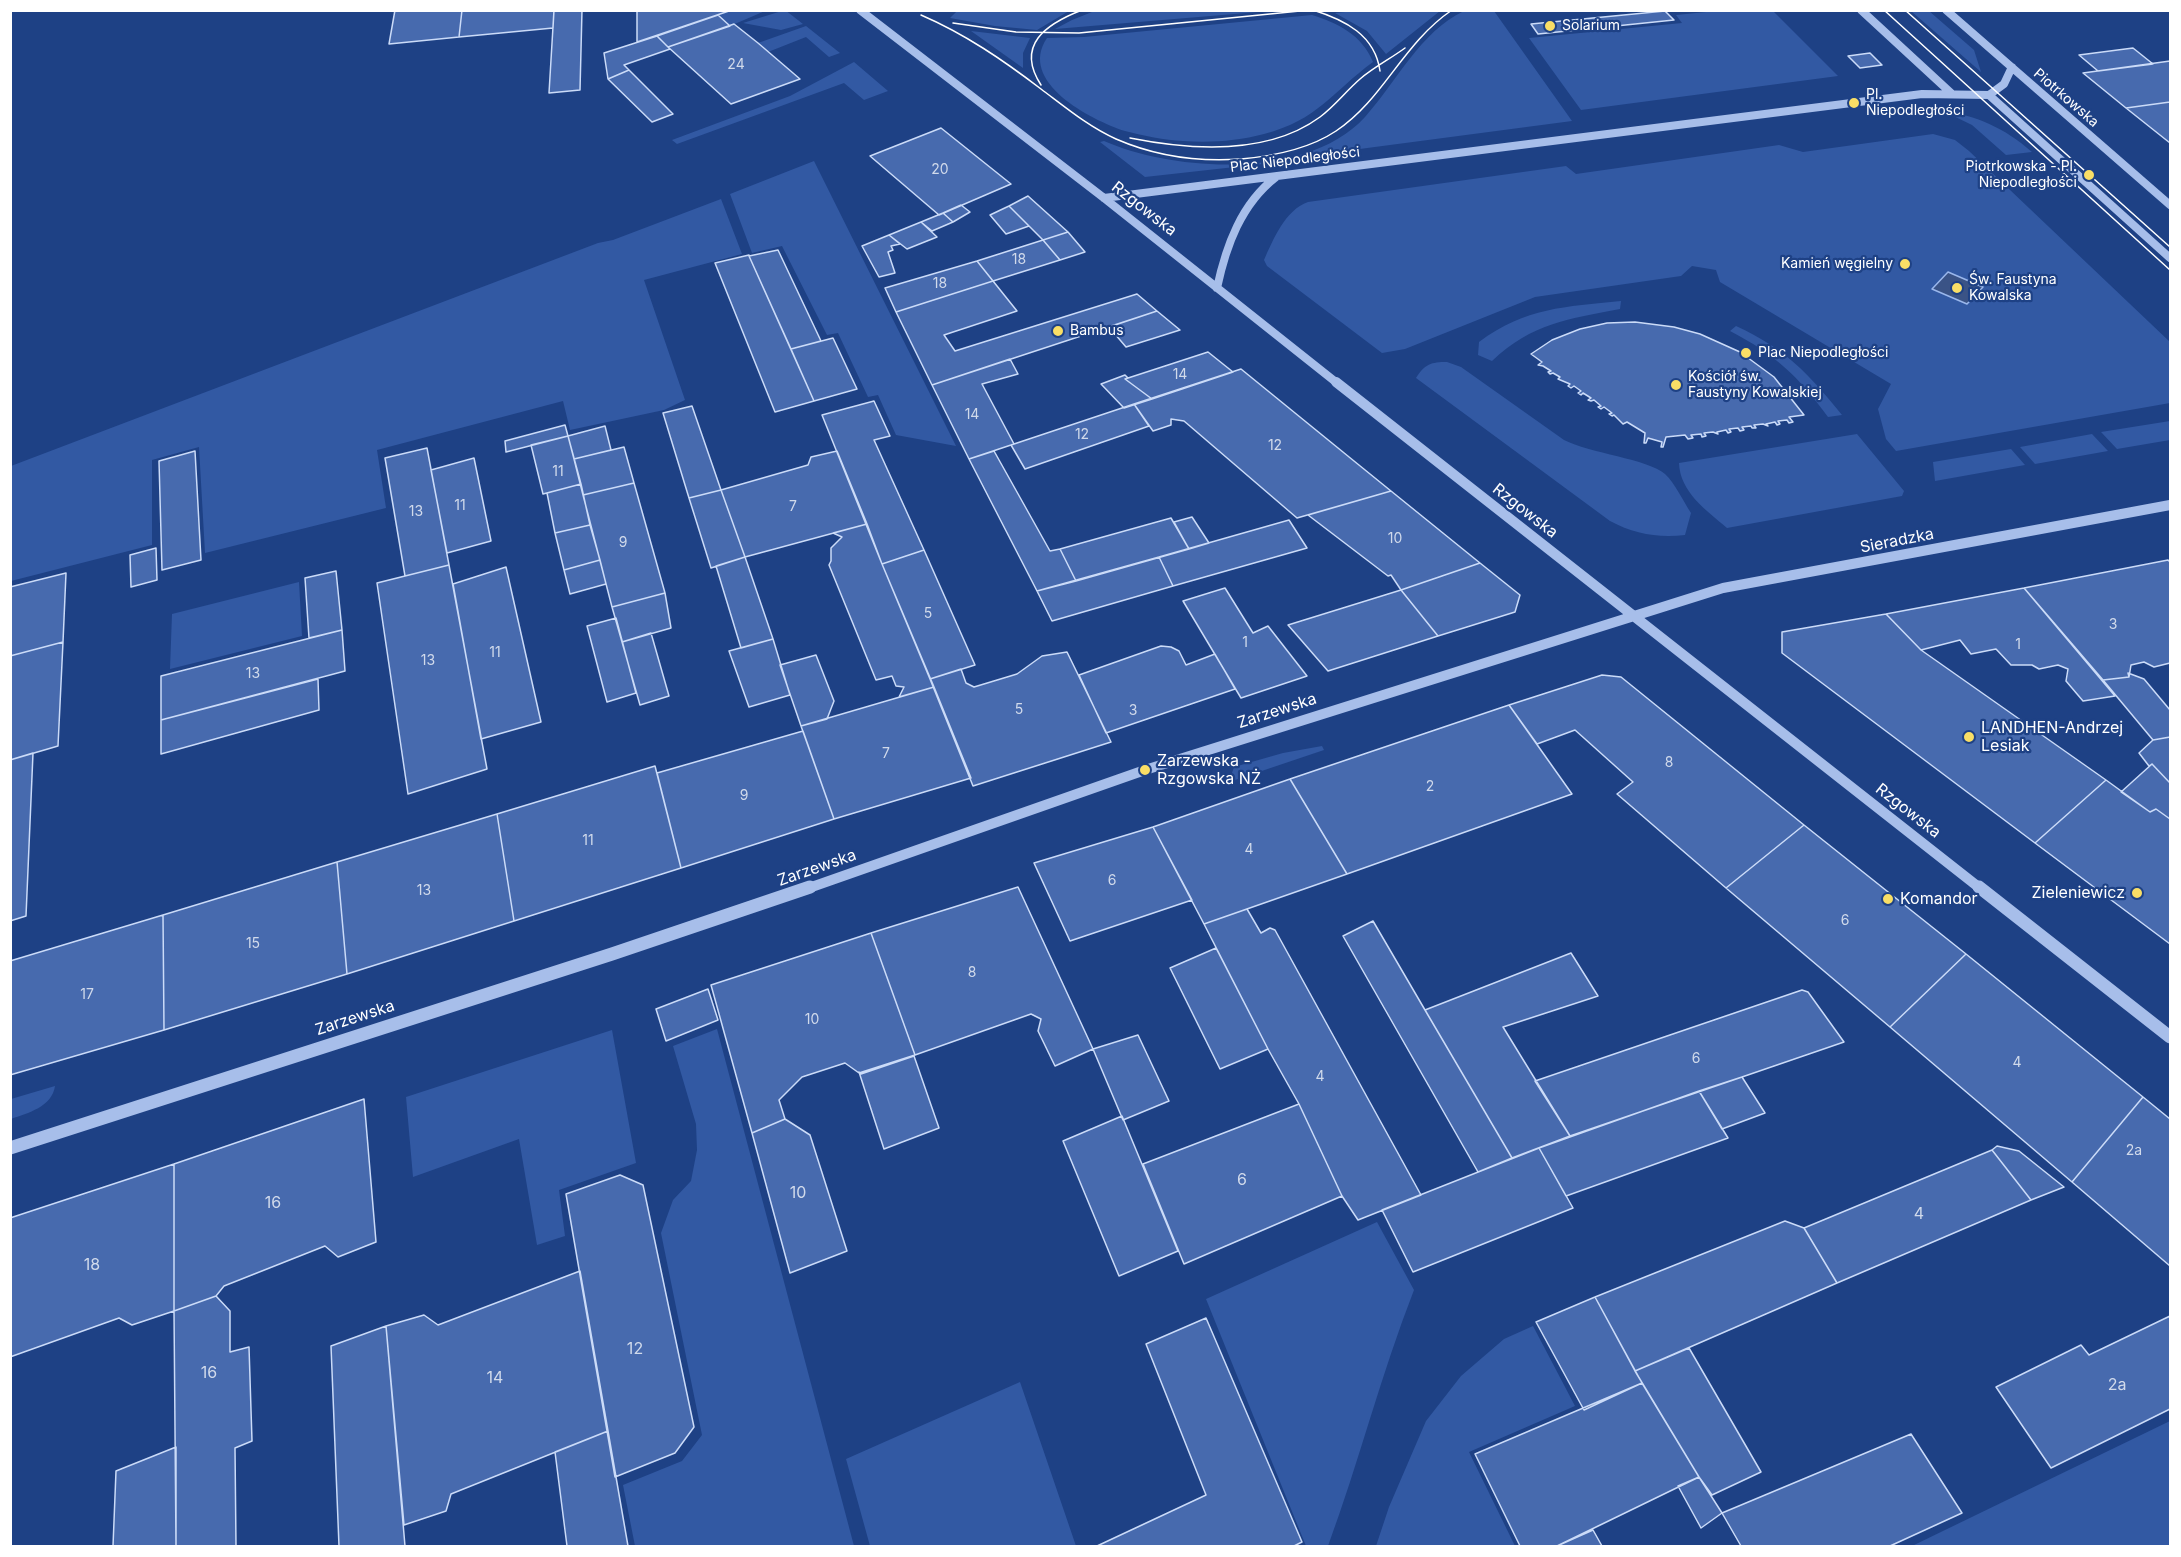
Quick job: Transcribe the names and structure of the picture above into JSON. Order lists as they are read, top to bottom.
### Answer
{
  "streets": {
    "street": [
      "Piotrkowska",
      "Plac Niepodległości",
      "Rzgowska",
      "Sieradzka",
      "Zarzewska"
    ]
  },
  "crossings": [
    ["Plac Niepodległości", "Rzgowska"],
    ["Rzgowska", "Sieradzka"],
    ["Rzgowska", "Zarzewska"],
    ["Sieradzka", "Zarzewska"]
  ],
  "places": [
    "Solarium",
    "Pl. Niepodległości",
    "Piotrkowska - Pl. Niepodległości",
    "Kamień węgielny",
    "Św. Faustyna Kowalska",
    "Bambus",
    "Plac Niepodległości",
    "Kościół św. Faustyny Kowalskiej",
    "LANDHEN-Andrzej Lesiak",
    "Zarzewska - Rzgowska NŻ",
    "Zieleniewicz",
    "Komandor"
  ],
  "house_numbers": [
    "24",
    "20",
    "18",
    "18",
    "14",
    "14",
    "12",
    "12",
    "11",
    "11",
    "7",
    "13",
    "10",
    "9",
    "5",
    "3",
    "1",
    "1",
    "11",
    "13",
    "13",
    "5",
    "3",
    "7",
    "8",
    "2",
    "9",
    "11",
    "4",
    "6",
    "13",
    "6",
    "15",
    "8",
    "17",
    "10",
    "6",
    "4",
    "4",
    "2a",
    "6",
    "10",
    "16",
    "4",
    "18",
    "12",
    "16",
    "14",
    "2a"
  ]
}
